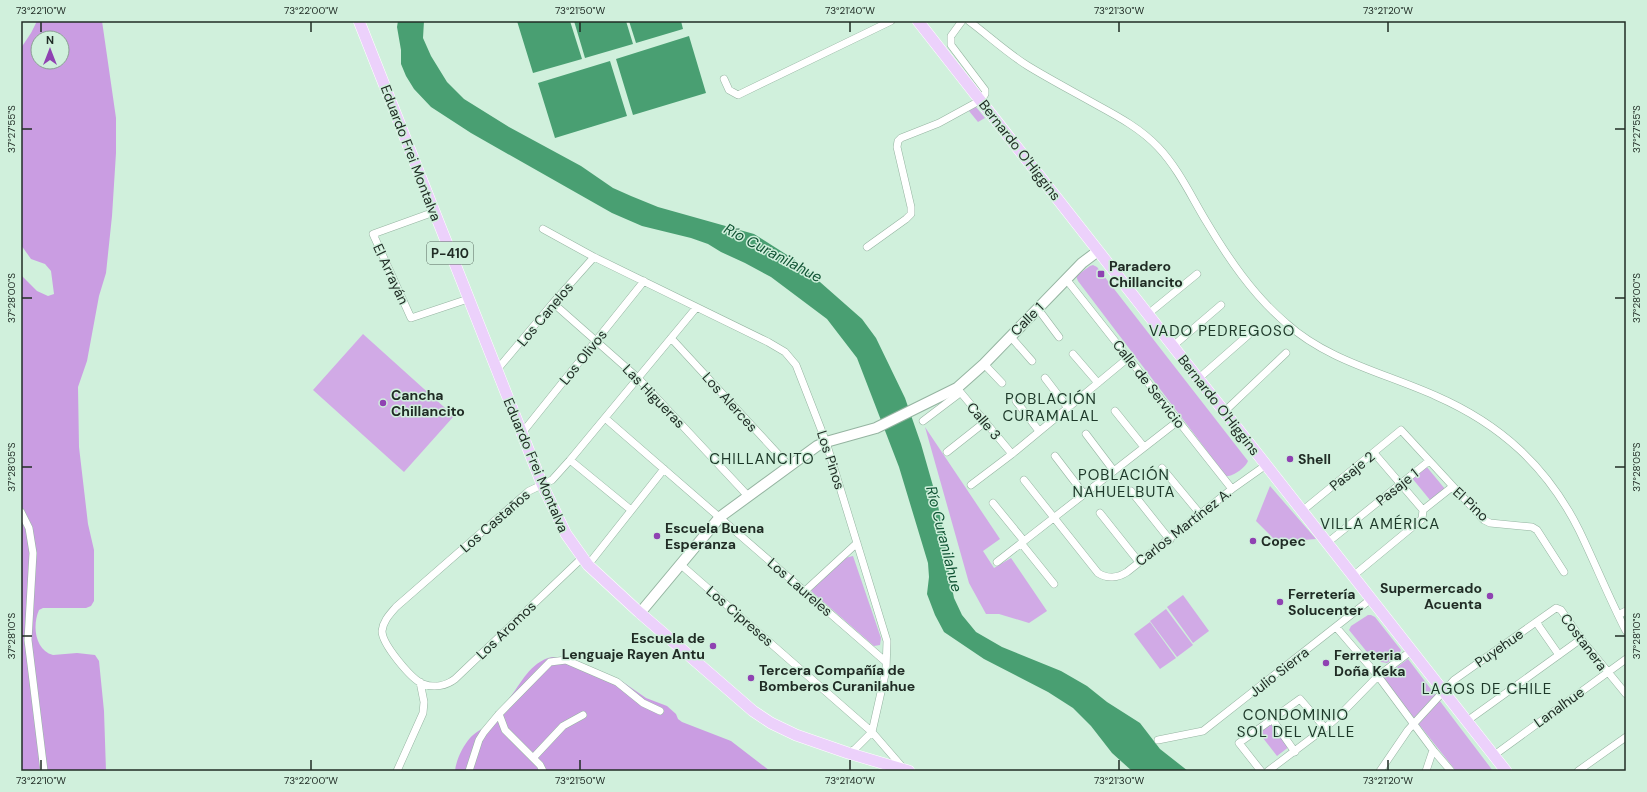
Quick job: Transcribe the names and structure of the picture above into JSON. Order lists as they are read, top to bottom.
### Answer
{
  "streets": {
    "main road": ["Bernardo O'Higgins", "Eduardo Frei Montalva", "P-410"],
    "street": [
      "El Arrayán",
      "Los Canelos",
      "Calle 1",
      "Los Olivos",
      "Calle de Servicio",
      "Las Higueras",
      "Los Alerces",
      "Calle 3",
      "Los Pinos",
      "Pasaje 2",
      "Pasaje 1",
      "El Pino",
      "Los Castaños",
      "Carlos Martínez A.",
      "Los Laureles",
      "Los Cipreses",
      "Los Aromos",
      "Costanera",
      "Puyehue",
      "Julio Sierra",
      "Lanalhue"
    ]
  },
  "crossings": [
    ["Bernardo O'Higgins", "Calle 1"],
    ["Bernardo O'Higgins", "Pasaje 2"],
    ["Bernardo O'Higgins", "Pasaje 1"],
    ["Bernardo O'Higgins", "Carlos Martínez A."],
    ["Bernardo O'Higgins", "Puyehue"],
    ["Bernardo O'Higgins", "Julio Sierra"],
    ["Bernardo O'Higgins", "Lanalhue"],
    ["Eduardo Frei Montalva", "El Arrayán"],
    ["Eduardo Frei Montalva", "Los Canelos"],
    ["Eduardo Frei Montalva", "Calle 1"],
    ["Eduardo Frei Montalva", "Los Olivos"],
    ["Eduardo Frei Montalva", "Los Castaños"],
    ["Eduardo Frei Montalva", "Los Aromos"],
    ["Los Canelos", "Las Higueras"],
    ["Los Canelos", "Los Pinos"],
    ["Calle 1", "Calle de Servicio"],
    ["Calle 1", "Las Higueras"],
    ["Calle 1", "Los Alerces"],
    ["Calle 1", "Calle 3"],
    ["Calle 1", "Los Pinos"],
    ["Calle 1", "Los Laureles"],
    ["Calle 1", "Los Cipreses"],
    ["Los Olivos", "Las Higueras"],
    ["Los Olivos", "Los Pinos"],
    ["Calle de Servicio", "Carlos Martínez A."],
    ["Las Higueras", "Los Castaños"],
    ["Los Alerces", "Los Castaños"],
    ["Los Pinos", "Los Castaños"],
    ["Los Pinos", "Los Laureles"],
    ["Los Pinos", "Los Cipreses"],
    ["Pasaje 2", "El Pino"],
    ["Pasaje 1", "El Pino"],
    ["Los Castaños", "Los Laureles"],
    ["Los Castaños", "Los Aromos"],
    ["Los Laureles", "Los Aromos"],
    ["Costanera", "Puyehue"],
    ["Costanera", "Lanalhue"]
  ],
  "districts": [
    "VADO PEDREGOSO",
    "POBLACIÓN CURAMALAL",
    "CHILLANCITO",
    "POBLACIÓN NAHUELBUTA",
    "VILLA AMÉRICA",
    "LAGOS DE CHILE",
    "CONDOMINIO SOL DEL VALLE"
  ],
  "water": ["Río Curanilahue"],
  "places": {
    "transit": ["Paradero Chillancito"],
    "other": [
      "Cancha Chillancito",
      "Shell",
      "Escuela Buena Esperanza",
      "Copec",
      "Supermercado Acuenta",
      "Ferretería Solucenter",
      "Escuela de Lenguaje Rayen Antu",
      "Ferreteria Doña Keka",
      "Tercera Compañía de Bomberos Curanilahue"
    ]
  },
  "north": "top",
  "coordinates": [
    "73°22'10\"W",
    "73°22'00\"W",
    "73°21'50\"W",
    "73°21'40\"W",
    "73°21'30\"W",
    "73°21'20\"W",
    "37°27'55\"S",
    "37°28'00\"S",
    "37°28'05\"S",
    "37°28'10\"S"
  ]
}
